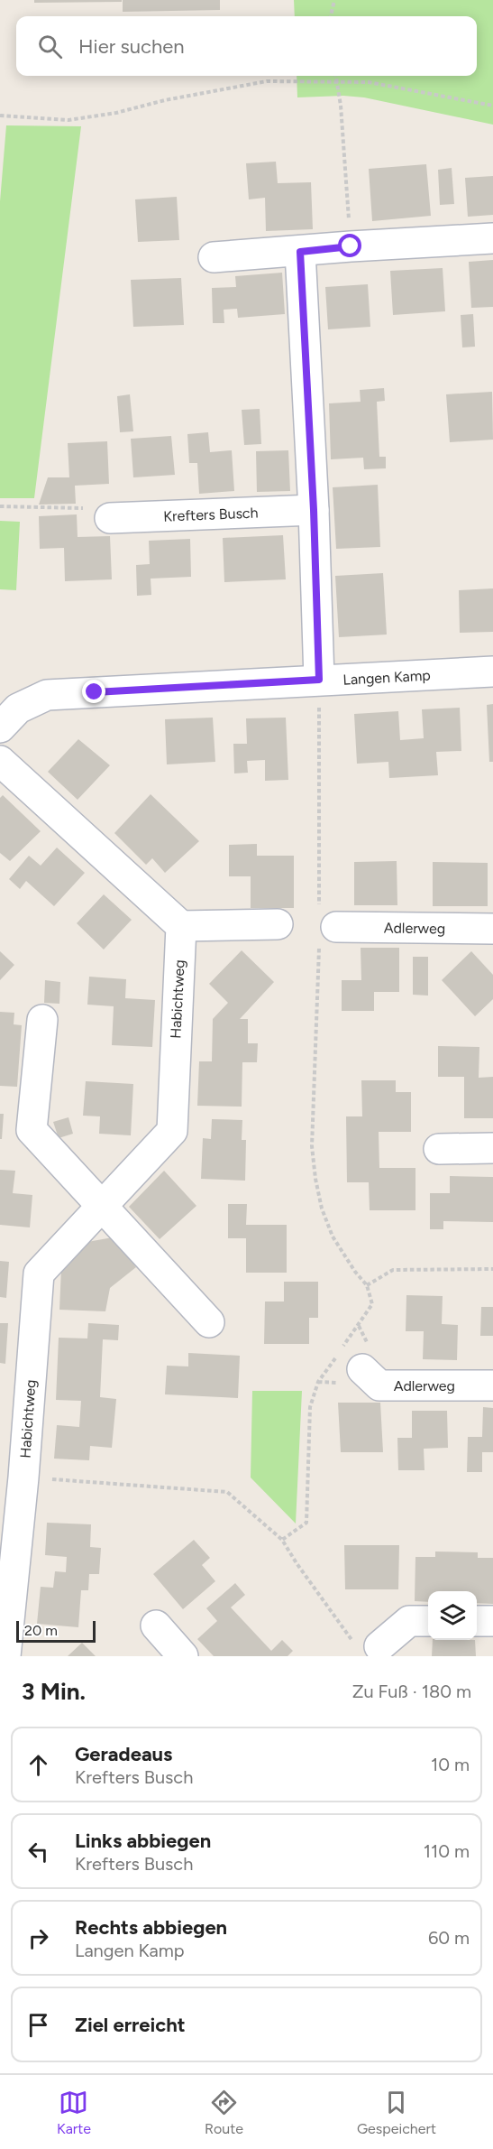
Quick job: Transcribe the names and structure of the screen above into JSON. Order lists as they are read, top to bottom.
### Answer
{
  "streets": {
    "street": [
      "Krefters Busch",
      "Langen Kamp",
      "Adlerweg",
      "Habichtweg"
    ]
  },
  "scale_bar": "20 m",
  "page": {
    "search": "Hier suchen",
    "scale": "20 m",
    "heading": ["3 Min.", "Zu Fuß · 180 m"],
    "list": [
      ["Geradeaus", "Krefters Busch", "10 m"],
      ["Links abbiegen", "Krefters Busch", "110 m"],
      ["Rechts abbiegen", "Langen Kamp", "60 m"],
      "Ziel erreicht"
    ],
    "nav": ["Karte", "Route", "Gespeichert"]
  }
}
